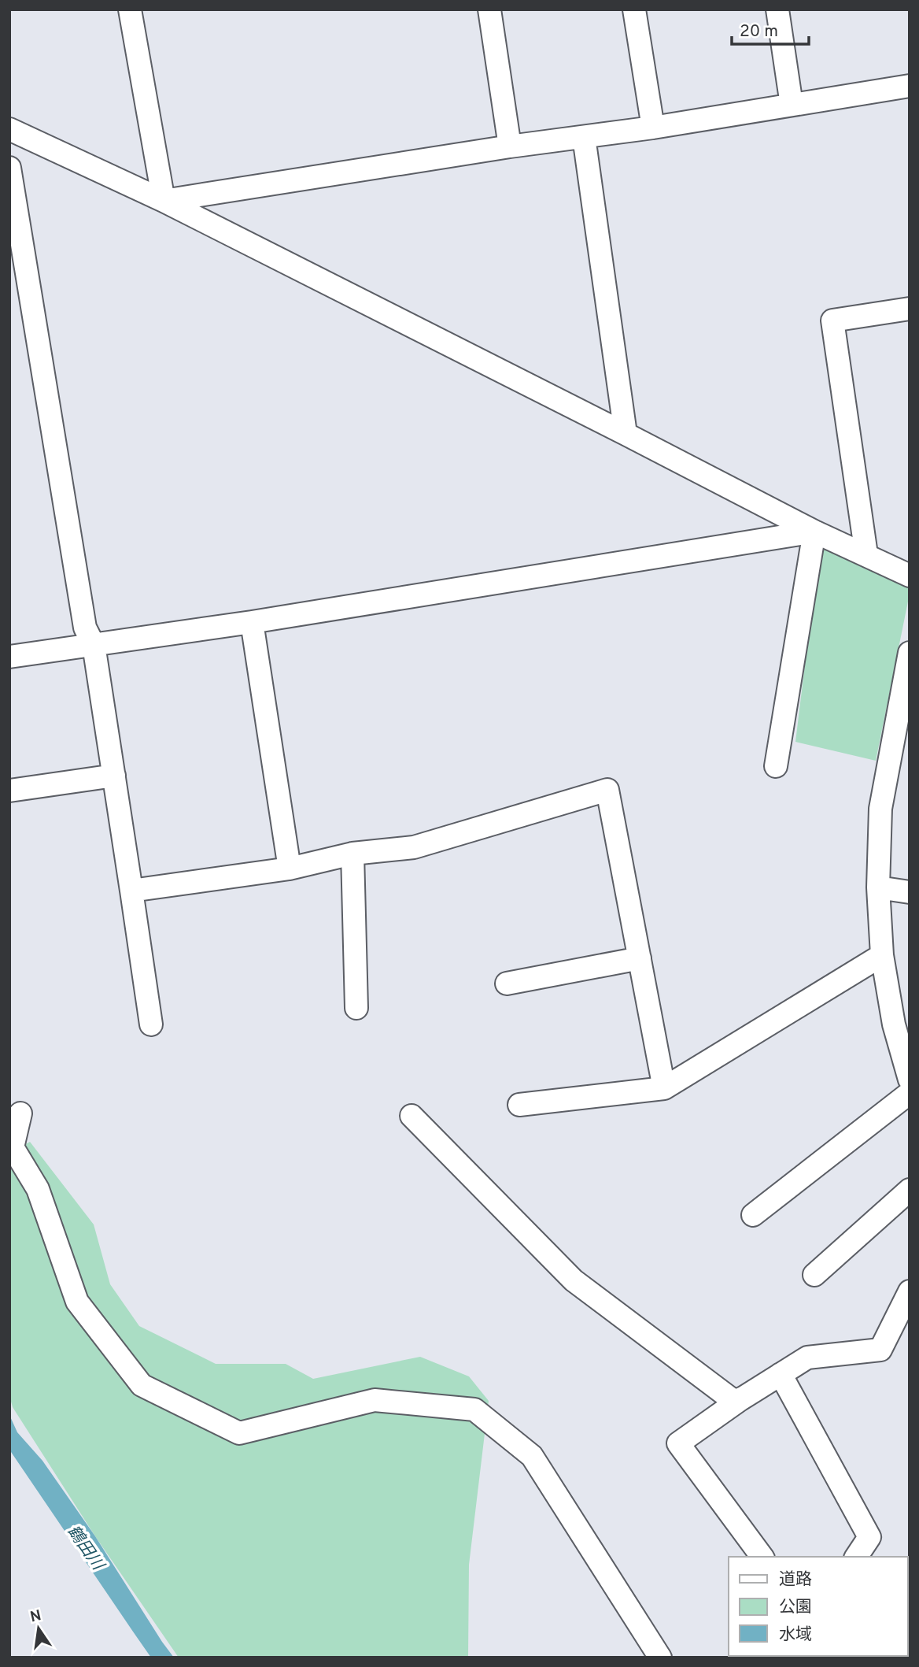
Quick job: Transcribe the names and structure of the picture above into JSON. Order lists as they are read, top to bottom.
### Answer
{
  "water": ["鶴田川"],
  "legend": ["道路", "公園", "水域"],
  "scale_bar": "20 m",
  "north": "top"
}
